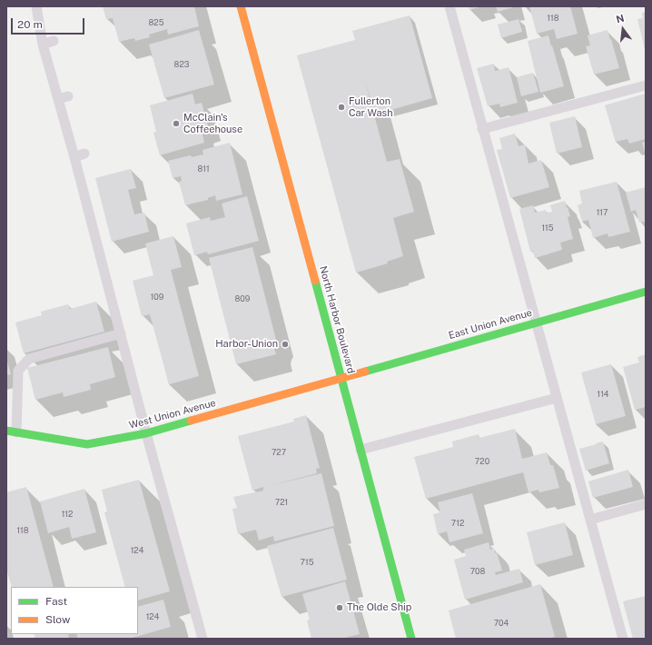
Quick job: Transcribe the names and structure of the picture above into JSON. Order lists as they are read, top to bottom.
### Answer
{
  "streets": {
    "main road": ["North Harbor Boulevard", "East Union Avenue", "West Union Avenue"]
  },
  "crossings": [
    ["North Harbor Boulevard", "East Union Avenue"],
    ["North Harbor Boulevard", "West Union Avenue"],
    ["East Union Avenue", "West Union Avenue"]
  ],
  "places": [
    "Fullerton Car Wash",
    "McClain's Coffeehouse",
    "Harbor-Union",
    "The Olde Ship"
  ],
  "house_numbers": [
    "118",
    "825",
    "823",
    "811",
    "117",
    "115",
    "109",
    "809",
    "114",
    "727",
    "720",
    "721",
    "112",
    "712",
    "118",
    "124",
    "715",
    "708",
    "124",
    "704"
  ],
  "legend": ["Fast", "Slow"],
  "scale_bar": "20 m",
  "north": "top"
}
